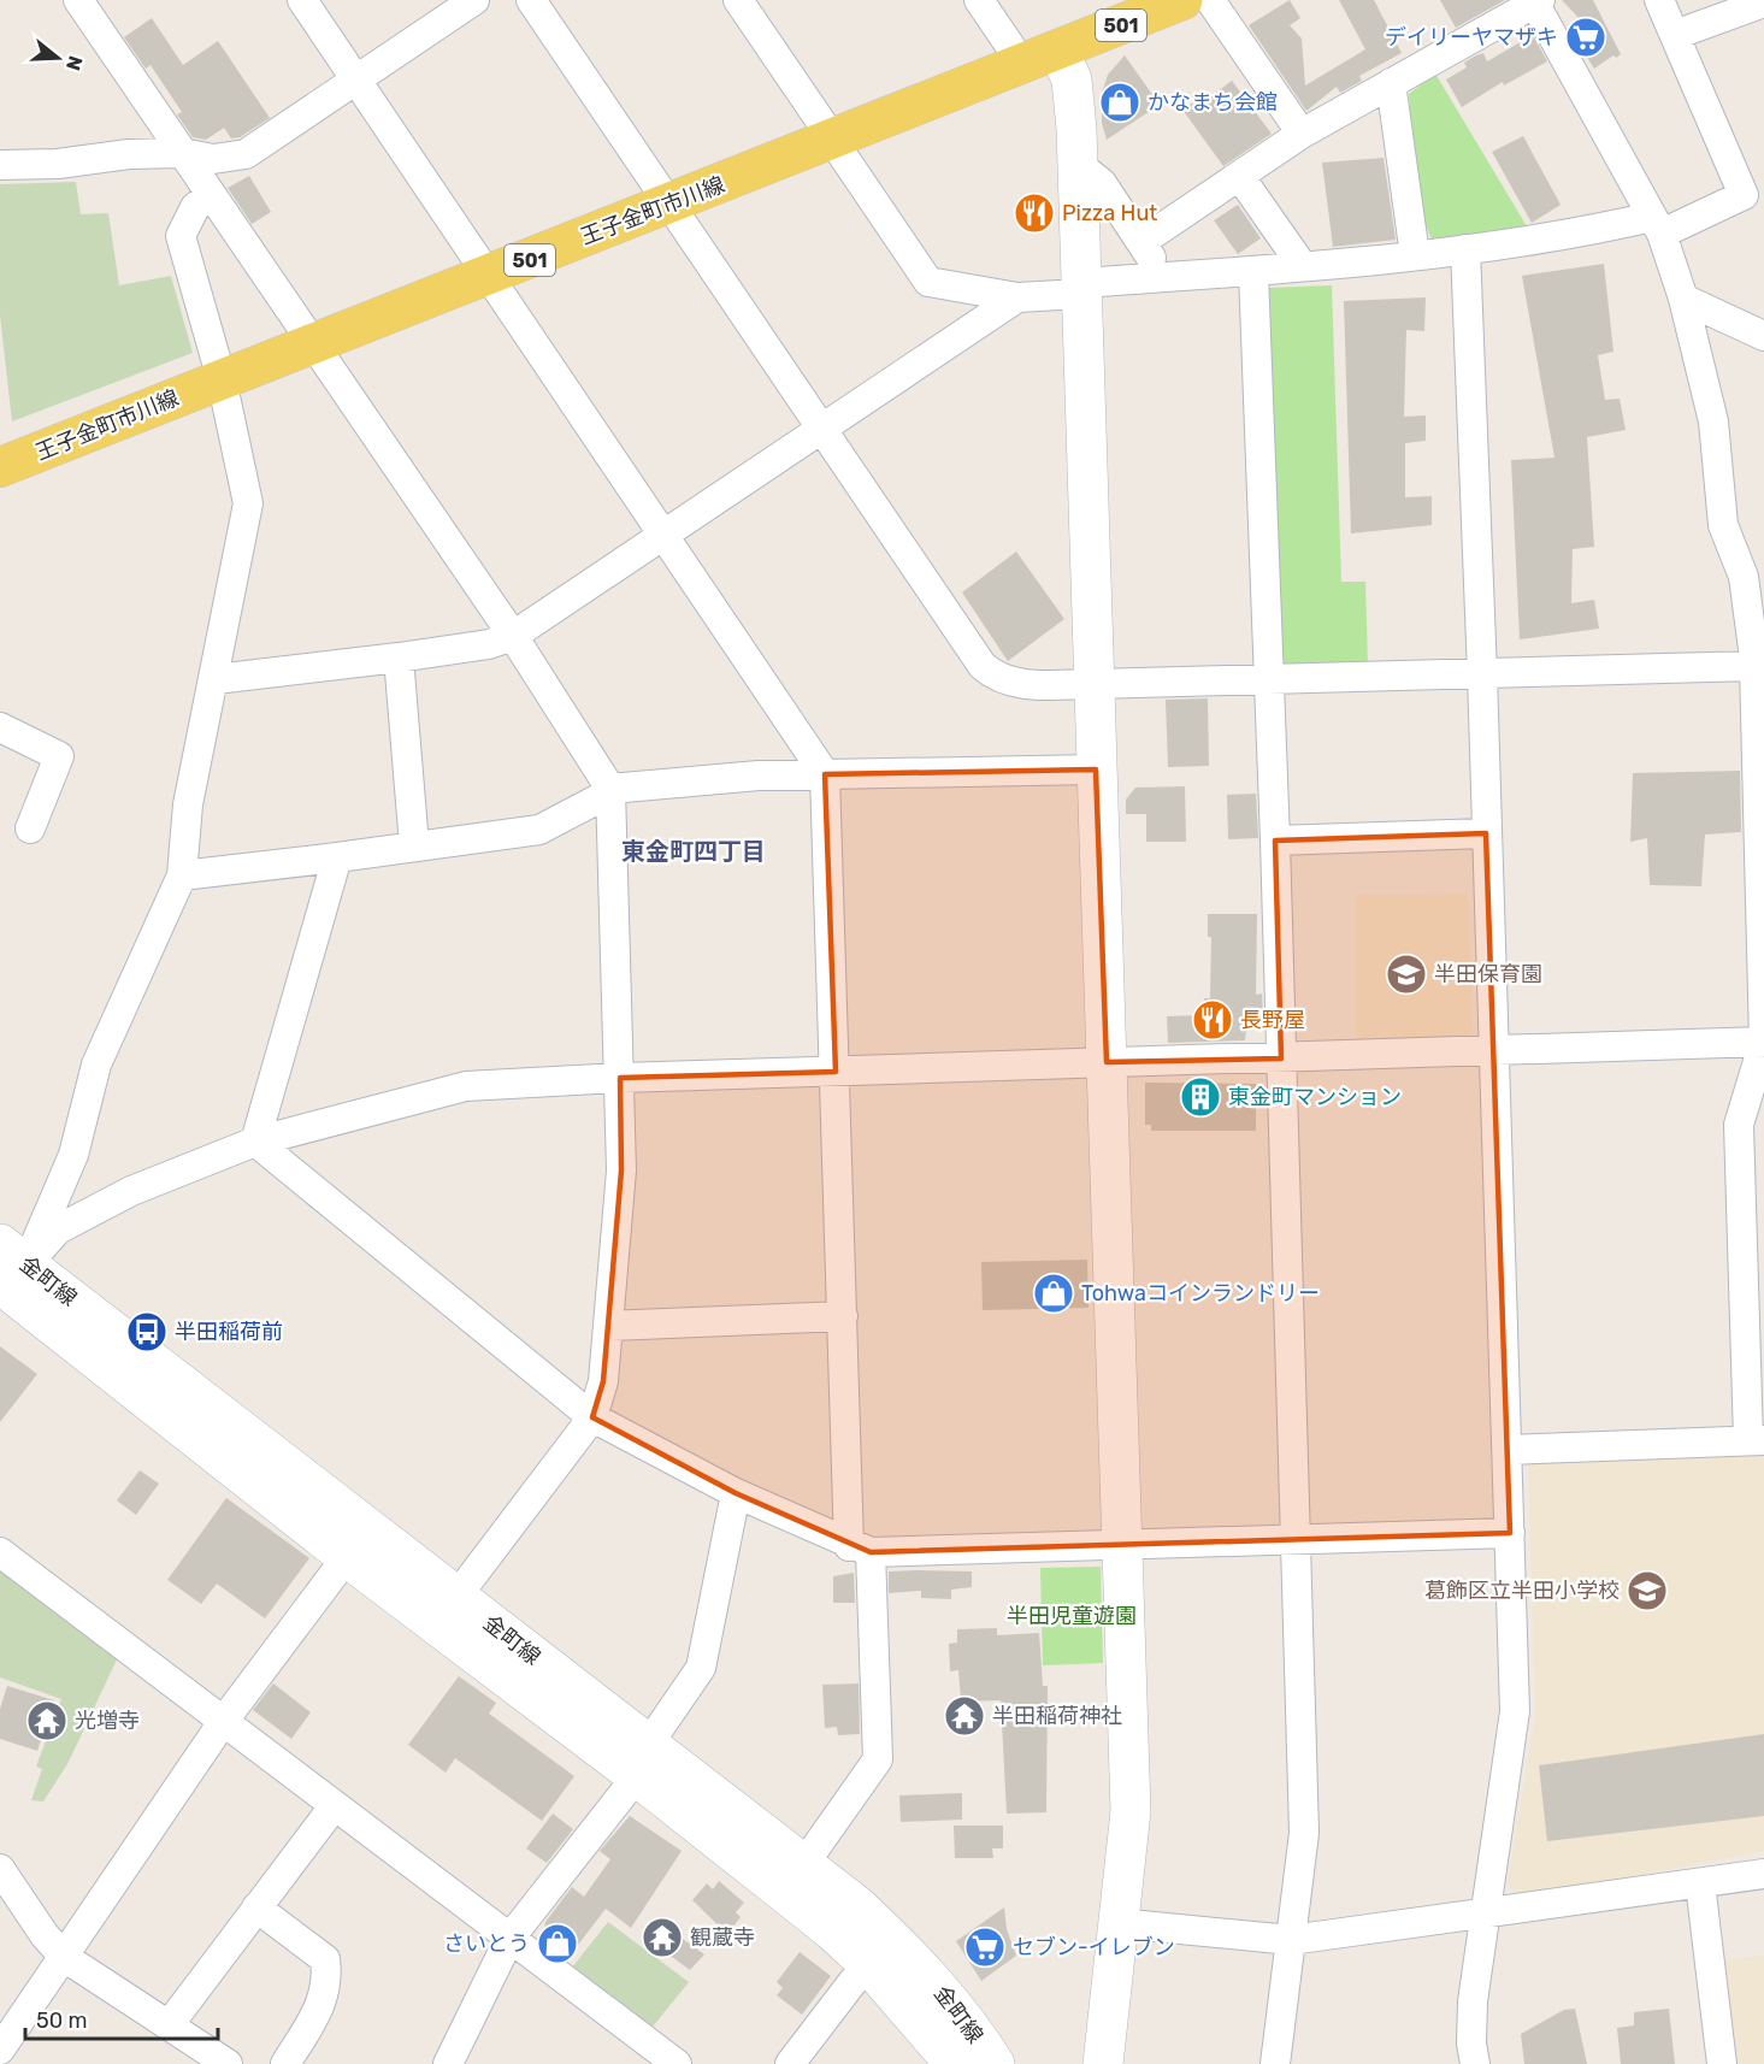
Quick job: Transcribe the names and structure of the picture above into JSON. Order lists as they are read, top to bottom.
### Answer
{
  "streets": {
    "main road": ["501", "王子金町市川線", "金町線"]
  },
  "districts": ["東金町四丁目"],
  "parks": ["半田児童遊園"],
  "places": {
    "supermarket": ["デイリーヤマザキ", "セブン-イレブン"],
    "shop": ["かなまち会館", "Tohwaコインランドリー", "さいとう"],
    "restaurant": ["Pizza Hut", "長野屋"],
    "school or university": ["半田保育園", "葛飾区立半田小学校"],
    "building": ["東金町マンション"],
    "bus stop": ["半田稲荷前"],
    "temple": ["半田稲荷神社", "光増寺", "観蔵寺"]
  },
  "scale_bar": "50 m",
  "north": "right"
}
